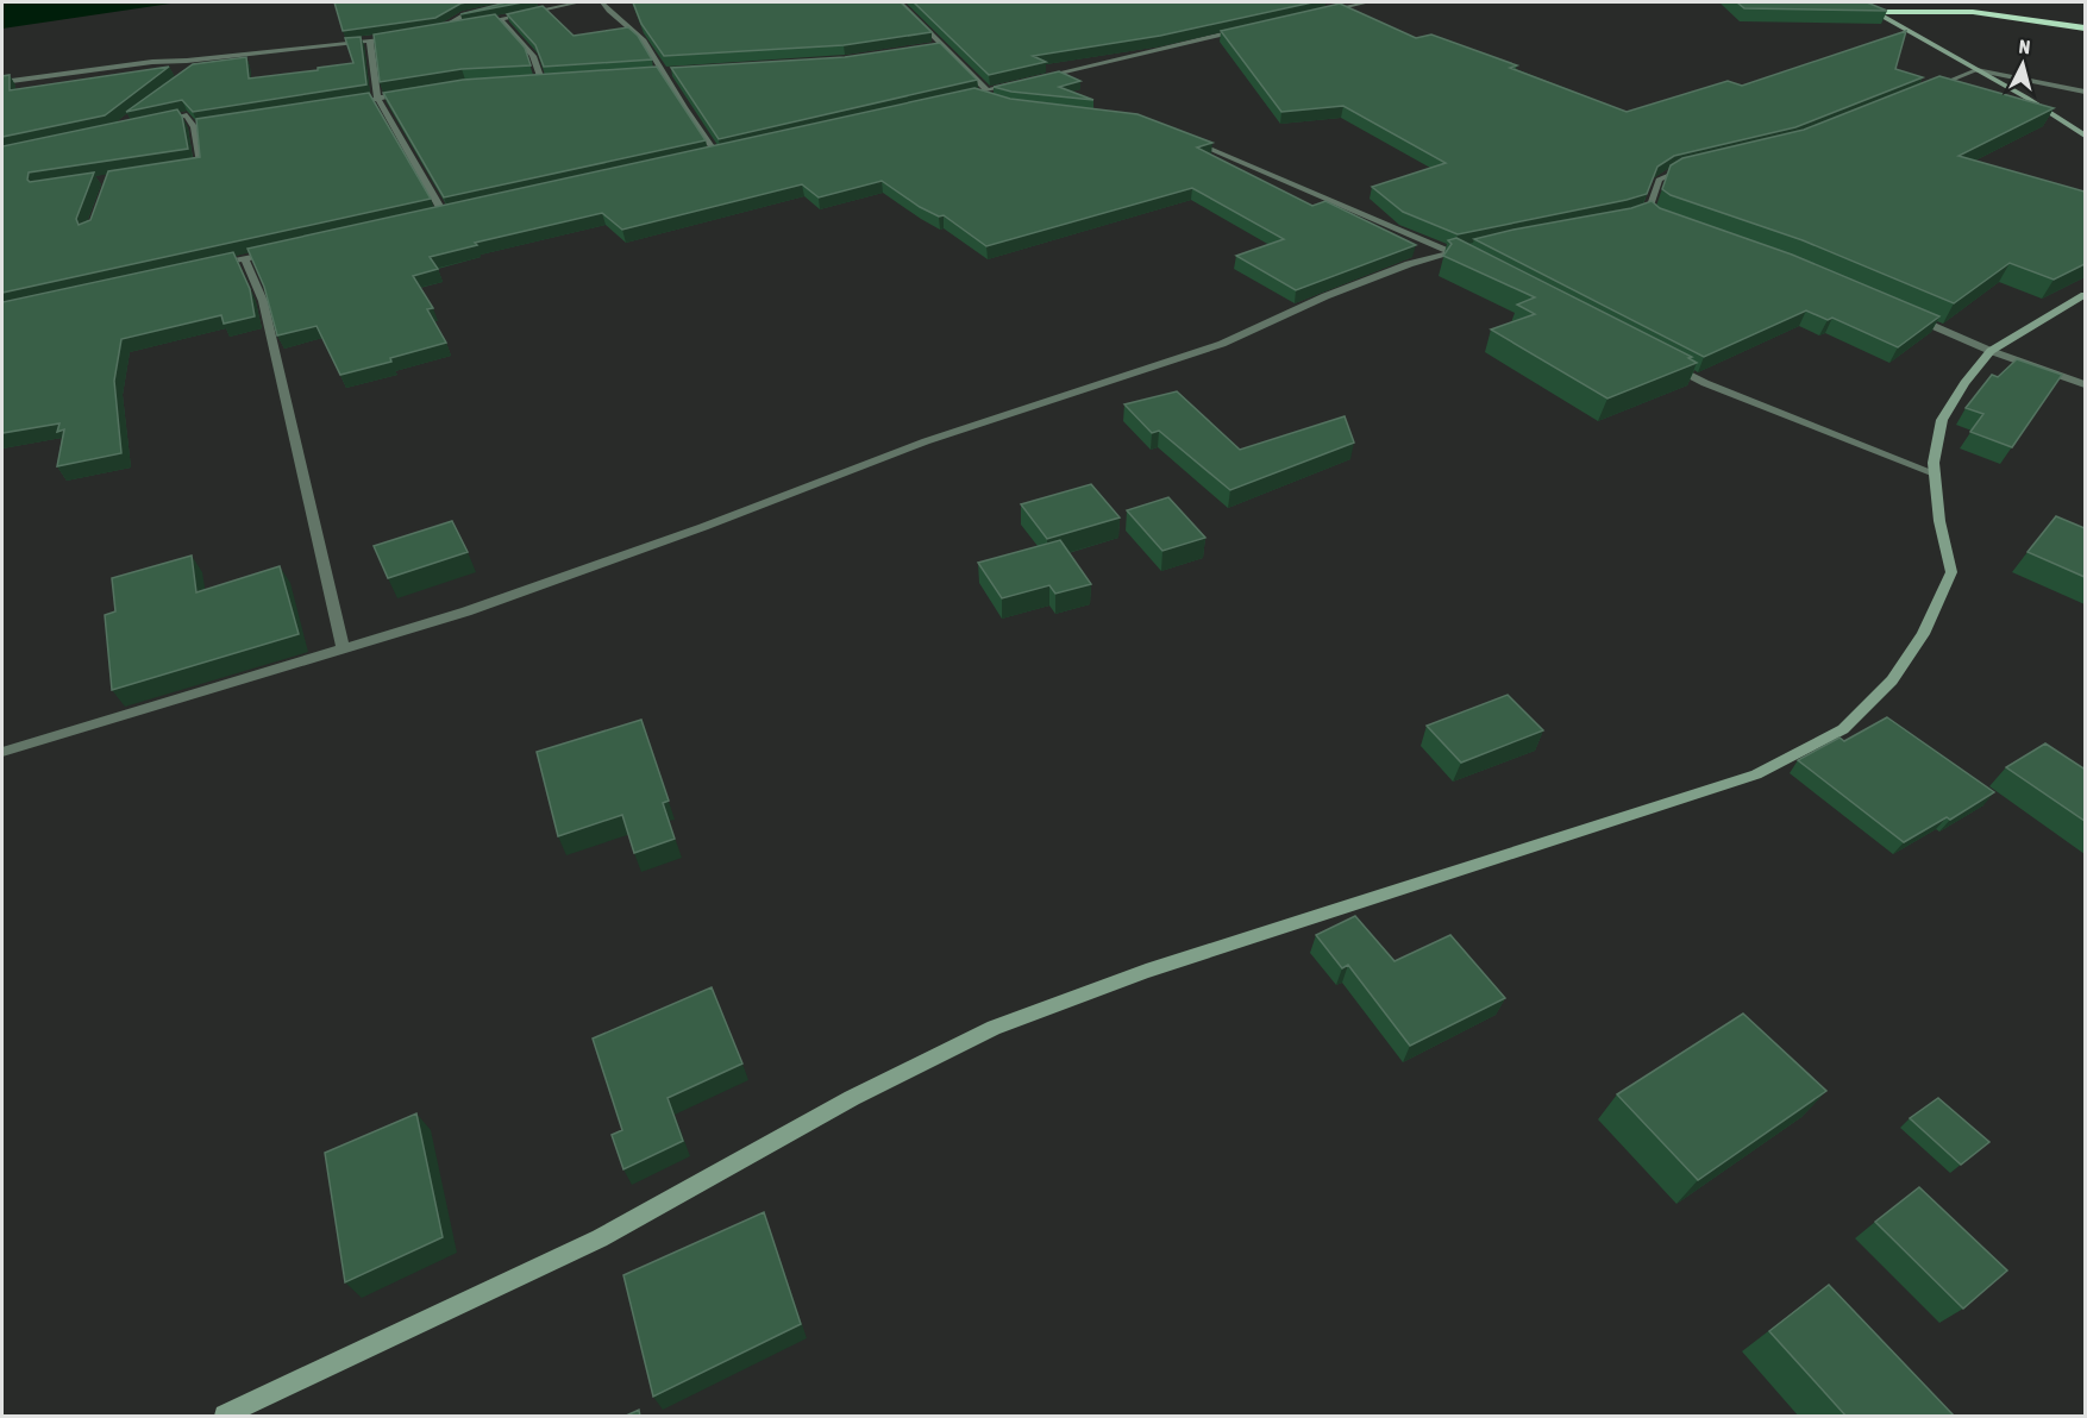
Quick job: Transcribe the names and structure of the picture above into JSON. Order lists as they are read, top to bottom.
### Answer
{
  "north": "top"
}
